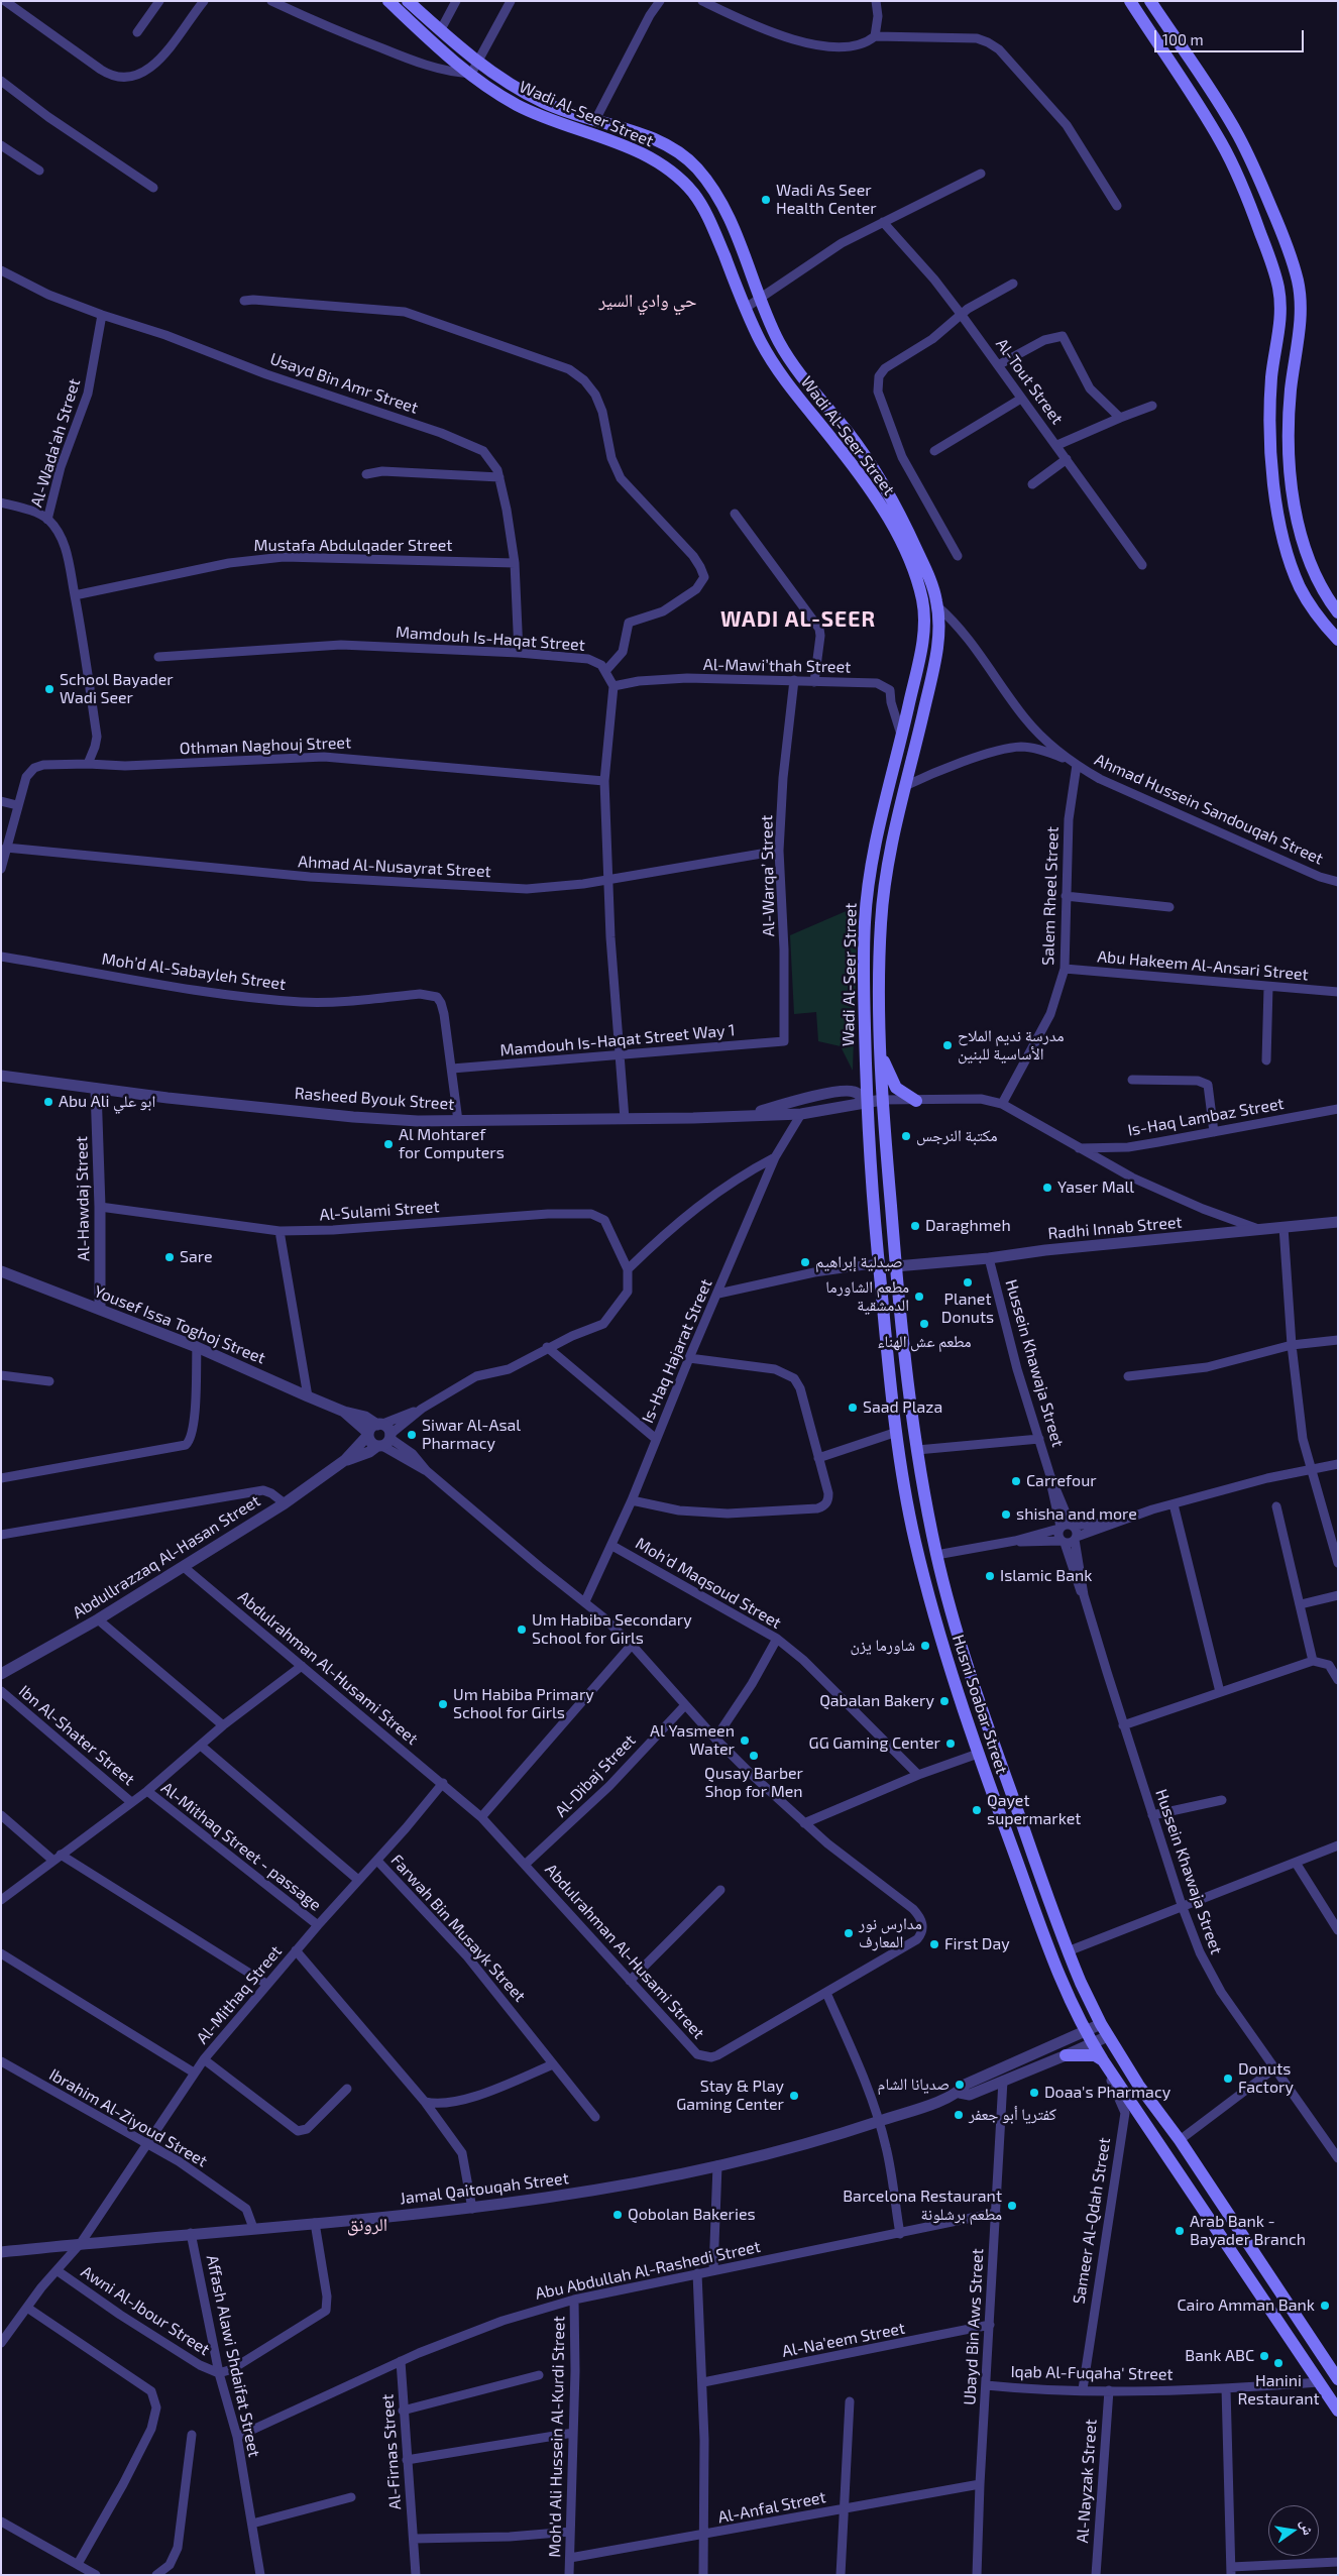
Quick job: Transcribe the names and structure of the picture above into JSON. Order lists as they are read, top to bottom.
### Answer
{
  "streets": {
    "main road": ["Wadi Al-Seer Street", "Husni Soabar Street"],
    "street": [
      "Al-Tout Street",
      "Usayd Bin Amr Street",
      "Al-Wada’ah Street",
      "Mustafa Abdulqader Street",
      "Mamdouh Is-Haqat Street",
      "Al-Mawi’thah Street",
      "Othman Naghouj Street",
      "Ahmad Hussein Sandouqah Street",
      "Ahmad Al-Nusayrat Street",
      "Al-Warqa’ Street",
      "Salem Rheel Street",
      "Abu Hakeem Al-Ansari Street",
      "Moh’d Al-Sabayleh Street",
      "Mamdouh Is-Haqat Street Way 1",
      "Rasheed Byouk Street",
      "Is-Haq Lambaz Street",
      "Al-Hawdaj Street",
      "Al-Sulami Street",
      "Radhi Innab Street",
      "Yousef Issa Toghoj Street",
      "Is-Haq Hajarat Street",
      "Hussein Khawaja Street",
      "Abdullrazzaq Al-Hasan Street",
      "Moh'd Maqsoud Street",
      "Abdulrahman Al-Husami Street",
      "Ibn Al-Shater Street",
      "Al-Dibaj Street",
      "Al-Mithaq Street - passage",
      "Farwah Bin Musayk Street",
      "Al-Mithaq Street",
      "Ibrahim Al-Ziyoud Street",
      "Jamal Qaitouqah Street",
      "Sameer Al-Qdah Street",
      "Abu Abdullah Al-Rashedi Street",
      "Awni Al-Jbour Street",
      "Ubayd Bin Aws Street",
      "Al-Na'eem Street",
      "Affash Alawi Shdaifat Street",
      "Iqab Al-Fuqaha' Street",
      "Moh'd Ali Hussein Al-Kurdi Street",
      "Al-Firnas Street",
      "Al-Nayzak Street",
      "Al-Anfal Street"
    ]
  },
  "crossings": [
    ["Wadi Al-Seer Street", "Al-Mawi’thah Street"],
    ["Wadi Al-Seer Street", "Ahmad Hussein Sandouqah Street"],
    ["Wadi Al-Seer Street", "Rasheed Byouk Street"],
    ["Wadi Al-Seer Street", "Husni Soabar Street"],
    ["Usayd Bin Amr Street", "Al-Wada’ah Street"],
    ["Usayd Bin Amr Street", "Mustafa Abdulqader Street"],
    ["Usayd Bin Amr Street", "Mamdouh Is-Haqat Street"],
    ["Al-Mawi’thah Street", "Al-Warqa’ Street"],
    ["Othman Naghouj Street", "Ahmad Al-Nusayrat Street"],
    ["Ahmad Hussein Sandouqah Street", "Salem Rheel Street"],
    ["Ahmad Al-Nusayrat Street", "Al-Warqa’ Street"],
    ["Al-Warqa’ Street", "Mamdouh Is-Haqat Street Way 1"],
    ["Salem Rheel Street", "Abu Hakeem Al-Ansari Street"],
    ["Moh’d Al-Sabayleh Street", "Mamdouh Is-Haqat Street Way 1"],
    ["Moh’d Al-Sabayleh Street", "Rasheed Byouk Street"],
    ["Rasheed Byouk Street", "Al-Hawdaj Street"],
    ["Rasheed Byouk Street", "Is-Haq Hajarat Street"],
    ["Rasheed Byouk Street", "Husni Soabar Street"],
    ["Al-Hawdaj Street", "Al-Sulami Street"],
    ["Al-Hawdaj Street", "Yousef Issa Toghoj Street"],
    ["Al-Sulami Street", "Abdullrazzaq Al-Hasan Street"],
    ["Radhi Innab Street", "Hussein Khawaja Street"],
    ["Radhi Innab Street", "Husni Soabar Street"],
    ["Yousef Issa Toghoj Street", "Abdullrazzaq Al-Hasan Street"],
    ["Yousef Issa Toghoj Street", "Abdulrahman Al-Husami Street"],
    ["Is-Haq Hajarat Street", "Moh'd Maqsoud Street"],
    ["Is-Haq Hajarat Street", "Abdulrahman Al-Husami Street"],
    ["Abdullrazzaq Al-Hasan Street", "Abdulrahman Al-Husami Street"],
    ["Abdulrahman Al-Husami Street", "Al-Dibaj Street"],
    ["Abdulrahman Al-Husami Street", "Al-Mithaq Street"],
    ["Husni Soabar Street", "Jamal Qaitouqah Street"],
    ["Husni Soabar Street", "Sameer Al-Qdah Street"],
    ["Husni Soabar Street", "Iqab Al-Fuqaha' Street"],
    ["Al-Mithaq Street - passage", "Al-Mithaq Street"],
    ["Farwah Bin Musayk Street", "Al-Mithaq Street"],
    ["Al-Mithaq Street", "Ibrahim Al-Ziyoud Street"],
    ["Al-Mithaq Street", "Jamal Qaitouqah Street"],
    ["Al-Mithaq Street", "Awni Al-Jbour Street"],
    ["Ibrahim Al-Ziyoud Street", "Jamal Qaitouqah Street"],
    ["Jamal Qaitouqah Street", "Awni Al-Jbour Street"],
    ["Jamal Qaitouqah Street", "Ubayd Bin Aws Street"],
    ["Jamal Qaitouqah Street", "Affash Alawi Shdaifat Street"],
    ["Sameer Al-Qdah Street", "Iqab Al-Fuqaha' Street"],
    ["Abu Abdullah Al-Rashedi Street", "Ubayd Bin Aws Street"],
    ["Abu Abdullah Al-Rashedi Street", "Affash Alawi Shdaifat Street"],
    ["Abu Abdullah Al-Rashedi Street", "Moh'd Ali Hussein Al-Kurdi Street"],
    ["Abu Abdullah Al-Rashedi Street", "Al-Firnas Street"],
    ["Awni Al-Jbour Street", "Affash Alawi Shdaifat Street"],
    ["Ubayd Bin Aws Street", "Al-Na'eem Street"],
    ["Ubayd Bin Aws Street", "Iqab Al-Fuqaha' Street"],
    ["Ubayd Bin Aws Street", "Al-Anfal Street"],
    ["Iqab Al-Fuqaha' Street", "Al-Nayzak Street"],
    ["Moh'd Ali Hussein Al-Kurdi Street", "Al-Anfal Street"]
  ],
  "districts": ["حي وادي السير", "WADI AL-SEER", "الرونق"],
  "places": [
    "Wadi As Seer Health Center",
    "School Bayader Wadi Seer",
    "مدرسة نديم الملاح الأساسية للبنين",
    "Abu Ali ابو علي",
    "مكتبة النرجس",
    "Al Mohtaref for Computers",
    "Yaser Mall",
    "Daraghmeh",
    "Sare",
    "صيدلية إبراهيم",
    "Planet Donuts",
    "مطعم الشاورما الدمشقية",
    "مطعم عش الهناء",
    "Saad Plaza",
    "Siwar Al-Asal Pharmacy",
    "Carrefour",
    "shisha and more",
    "Islamic Bank",
    "Um Habiba Secondary School for Girls",
    "شاورما يزن",
    "Qabalan Bakery",
    "Um Habiba Primary School for Girls",
    "Al Yasmeen Water",
    "GG Gaming Center",
    "Qusay Barber Shop for Men",
    "Qayet supermarket",
    "مدارس نور المعارف",
    "First Day",
    "Donuts Factory",
    "صديانا الشام",
    "Doaa's Pharmacy",
    "Stay & Play Gaming Center",
    "كفتريا أبو جعفر",
    "Barcelona Restaurant مطعم برشلونة",
    "Qobolan Bakeries",
    "Arab Bank - Bayader Branch",
    "Cairo Amman Bank",
    "Bank ABC",
    "Hanini Restaurant"
  ],
  "scale_bar": "100 m",
  "north": "right"
}
